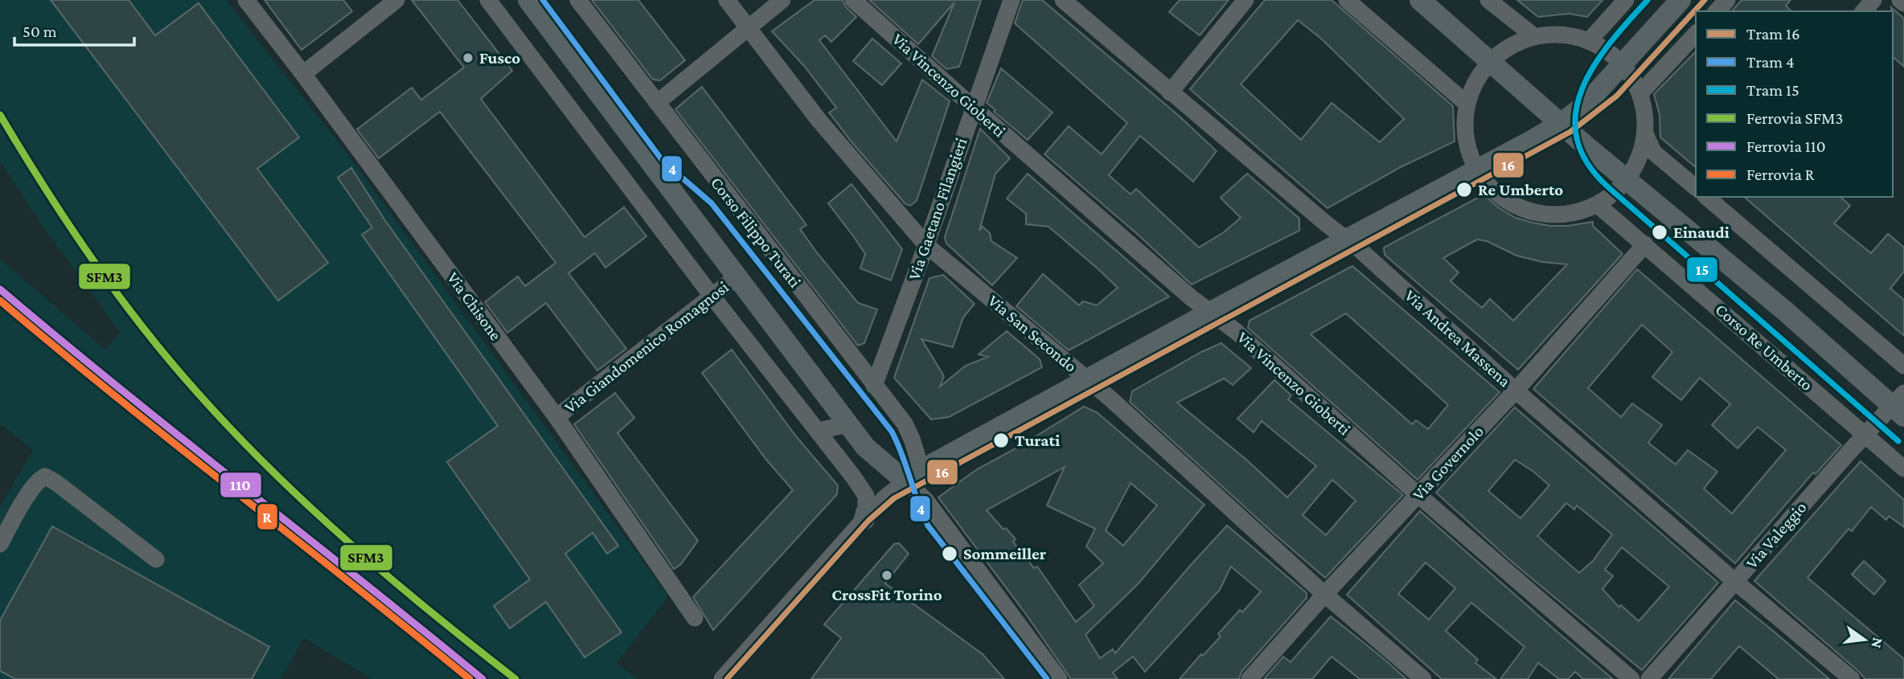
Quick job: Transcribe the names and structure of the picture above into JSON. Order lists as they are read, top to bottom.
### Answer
{
  "streets": {
    "street": [
      "Via Vincenzo Gioberti",
      "Via Gaetano Filangieri",
      "Corso Filippo Turati",
      "Via Chisone",
      "Via San Secondo",
      "Via Andrea Massena",
      "Via Giandomenico Romagnosi",
      "Corso Re Umberto",
      "Via Governolo",
      "Via Valeggio"
    ]
  },
  "crossings": [
    ["Via Vincenzo Gioberti", "Via Gaetano Filangieri"],
    ["Via Vincenzo Gioberti", "Via Governolo"],
    ["Via Gaetano Filangieri", "Corso Filippo Turati"],
    ["Via Gaetano Filangieri", "Via San Secondo"],
    ["Via Chisone", "Via Giandomenico Romagnosi"],
    ["Via San Secondo", "Via Governolo"],
    ["Via Andrea Massena", "Via Governolo"],
    ["Via Andrea Massena", "Via Valeggio"],
    ["Corso Re Umberto", "Via Governolo"],
    ["Corso Re Umberto", "Via Valeggio"]
  ],
  "places": [
    "Fusco",
    "Re Umberto",
    "Einaudi",
    "Turati",
    "Sommeiller",
    "CrossFit Torino"
  ],
  "lines": [
    "tram line 16",
    "tram line 4",
    "tram line 15",
    "rail line SFM3",
    "rail line 110",
    "rail line R"
  ],
  "legend": [
    "Tram 16",
    "Tram 4",
    "Tram 15",
    "Ferrovia SFM3",
    "Ferrovia 110",
    "Ferrovia R"
  ],
  "scale_bar": "50 m",
  "north": "right"
}
